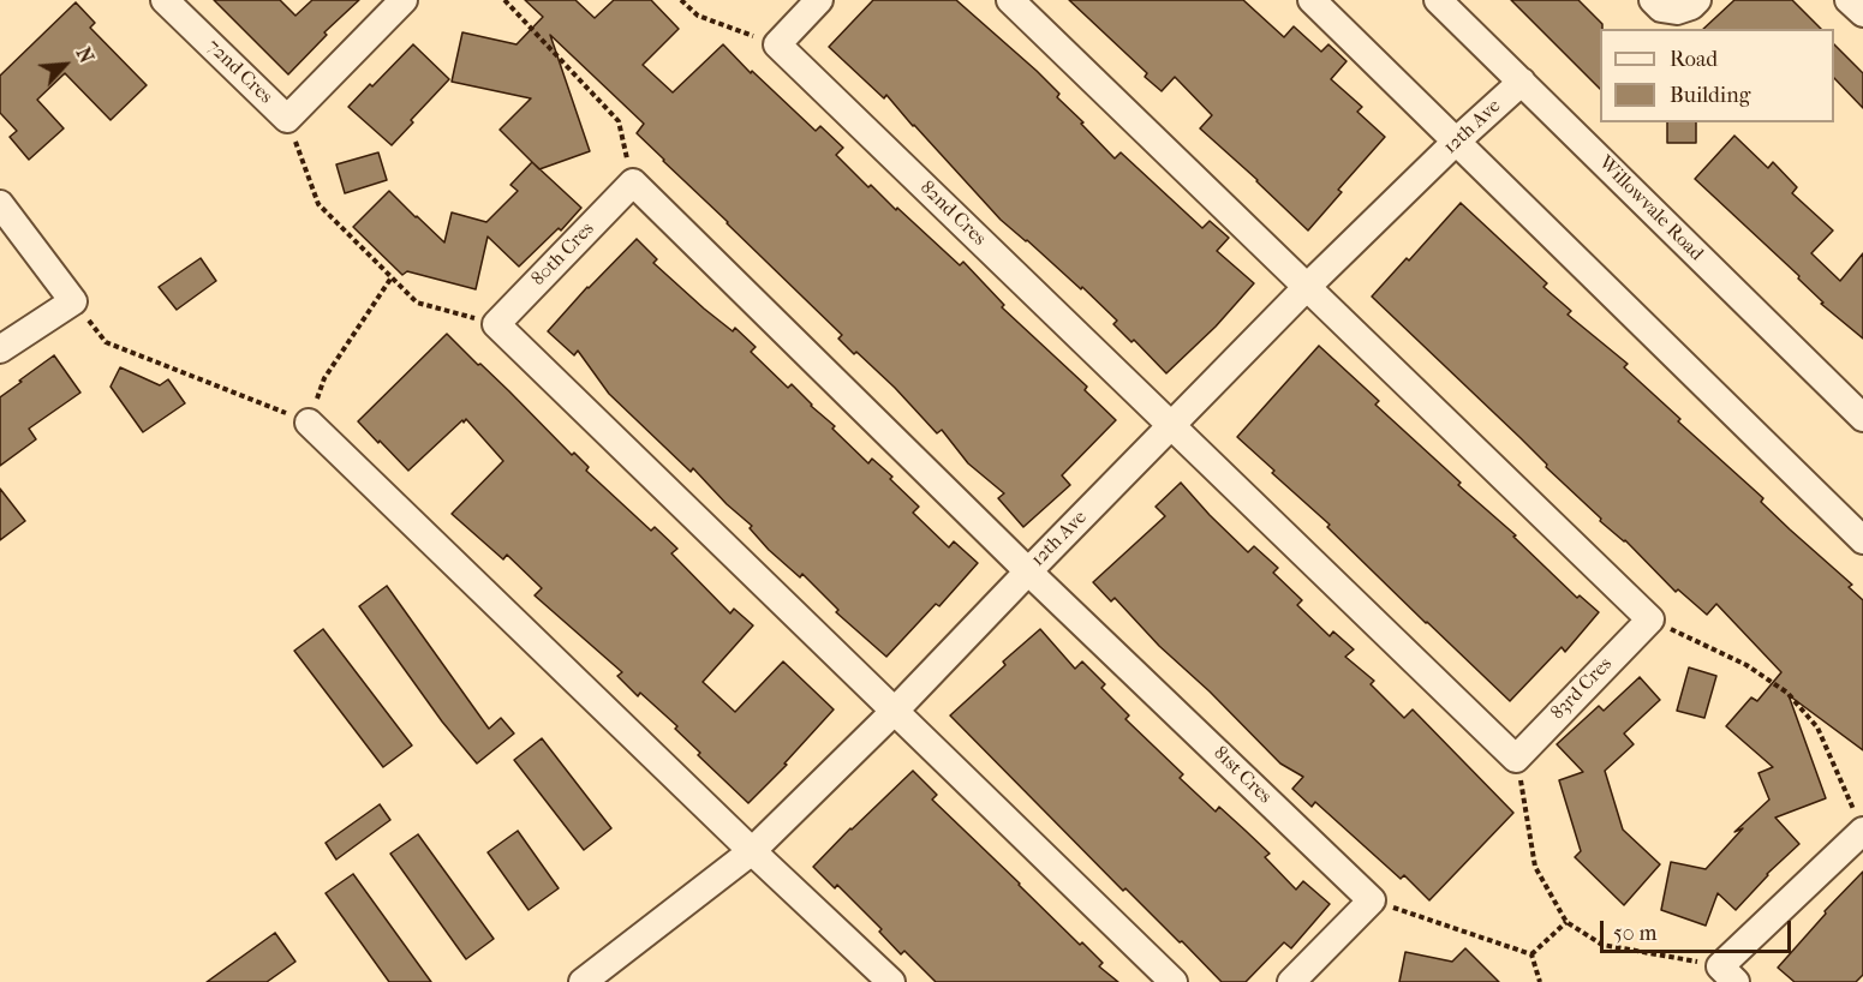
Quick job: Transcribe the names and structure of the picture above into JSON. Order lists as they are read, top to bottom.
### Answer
{
  "streets": {
    "street": [
      "72nd Cres",
      "12th Ave",
      "Willowvale Road",
      "82nd Cres",
      "80th Cres",
      "83rd Cres",
      "81st Cres"
    ]
  },
  "crossings": [
    ["12th Ave", "Willowvale Road"],
    ["12th Ave", "82nd Cres"],
    ["12th Ave", "81st Cres"]
  ],
  "legend": ["Road", "Building"],
  "scale_bar": "50 m",
  "north": "top right"
}
